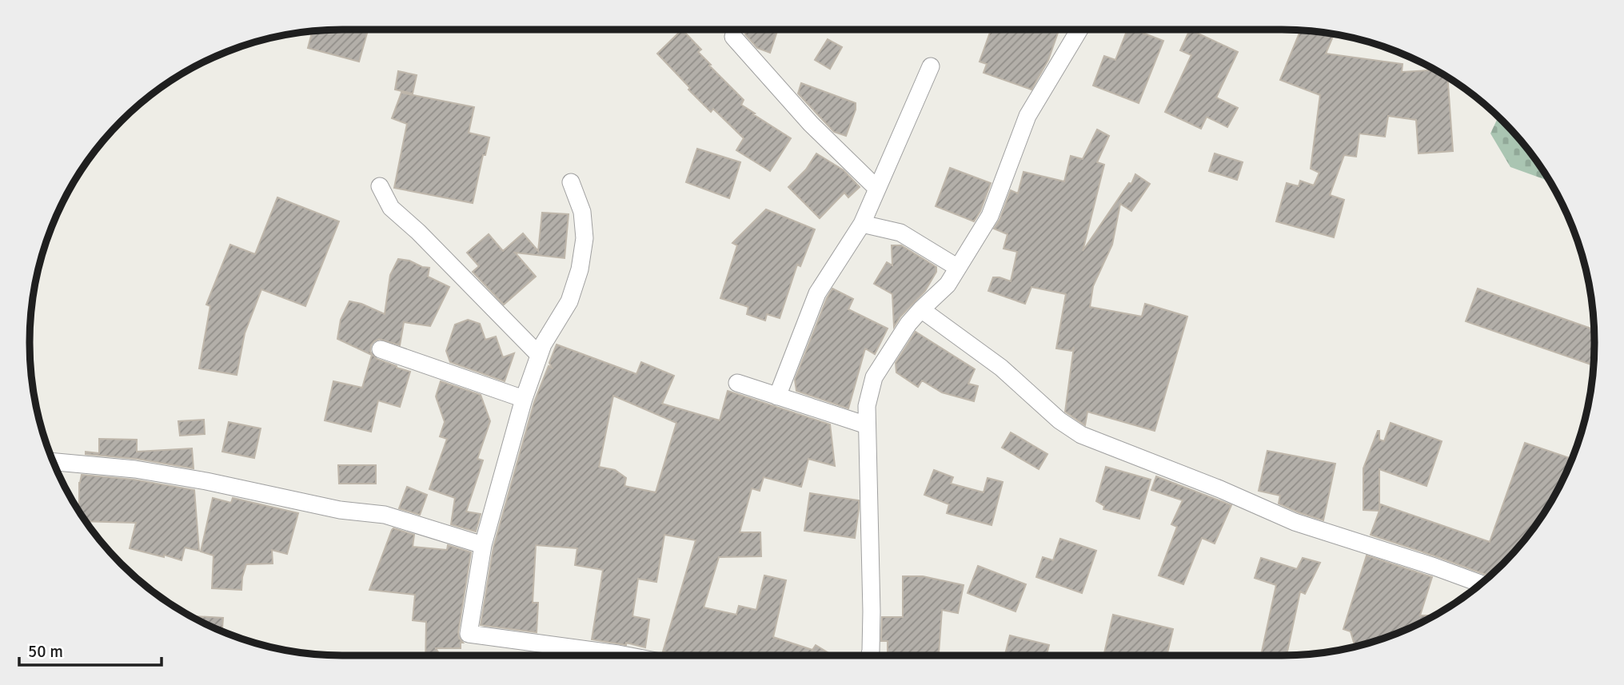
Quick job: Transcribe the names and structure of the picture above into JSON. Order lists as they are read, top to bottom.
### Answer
{
  "scale_bar": "50 m"
}
